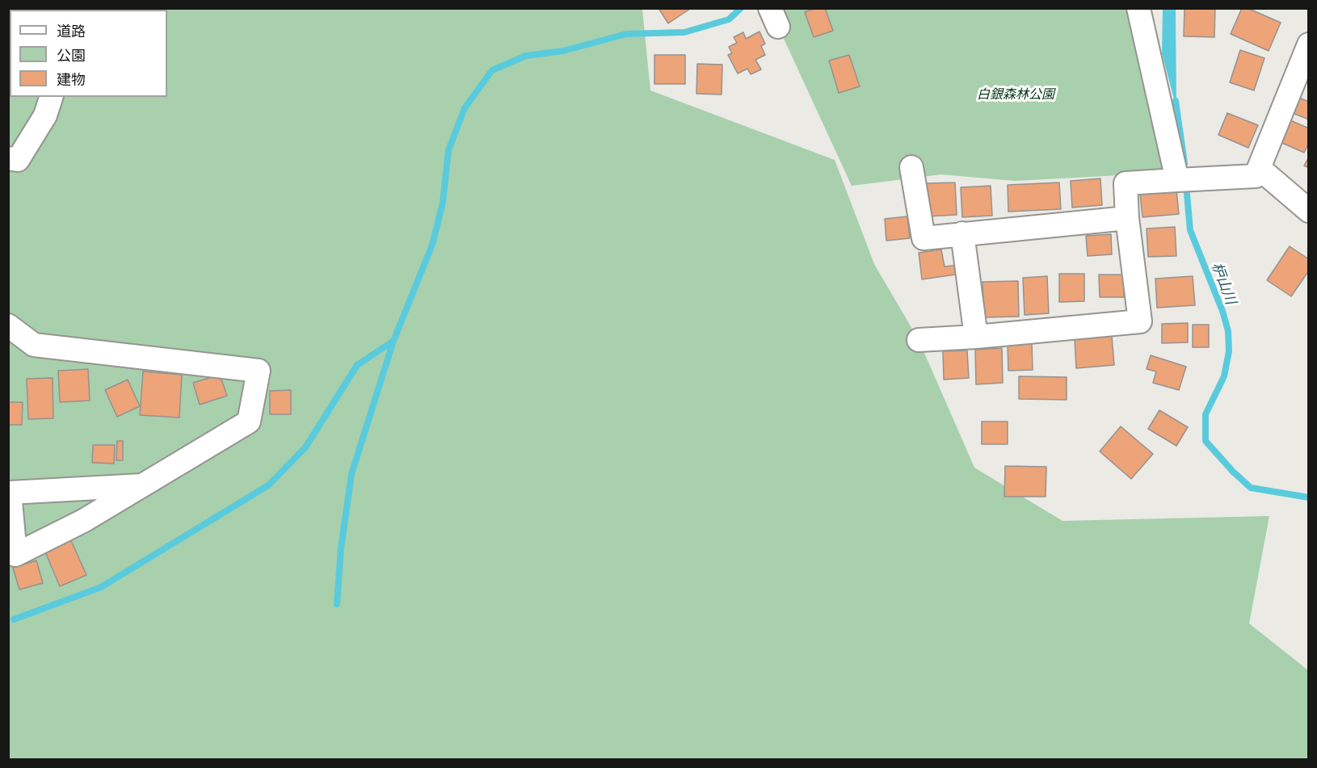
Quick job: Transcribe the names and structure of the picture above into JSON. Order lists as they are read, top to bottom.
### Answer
{
  "water": ["枦山川"],
  "parks": ["白銀森林公園"],
  "legend": ["道路", "公園", "建物"]
}
